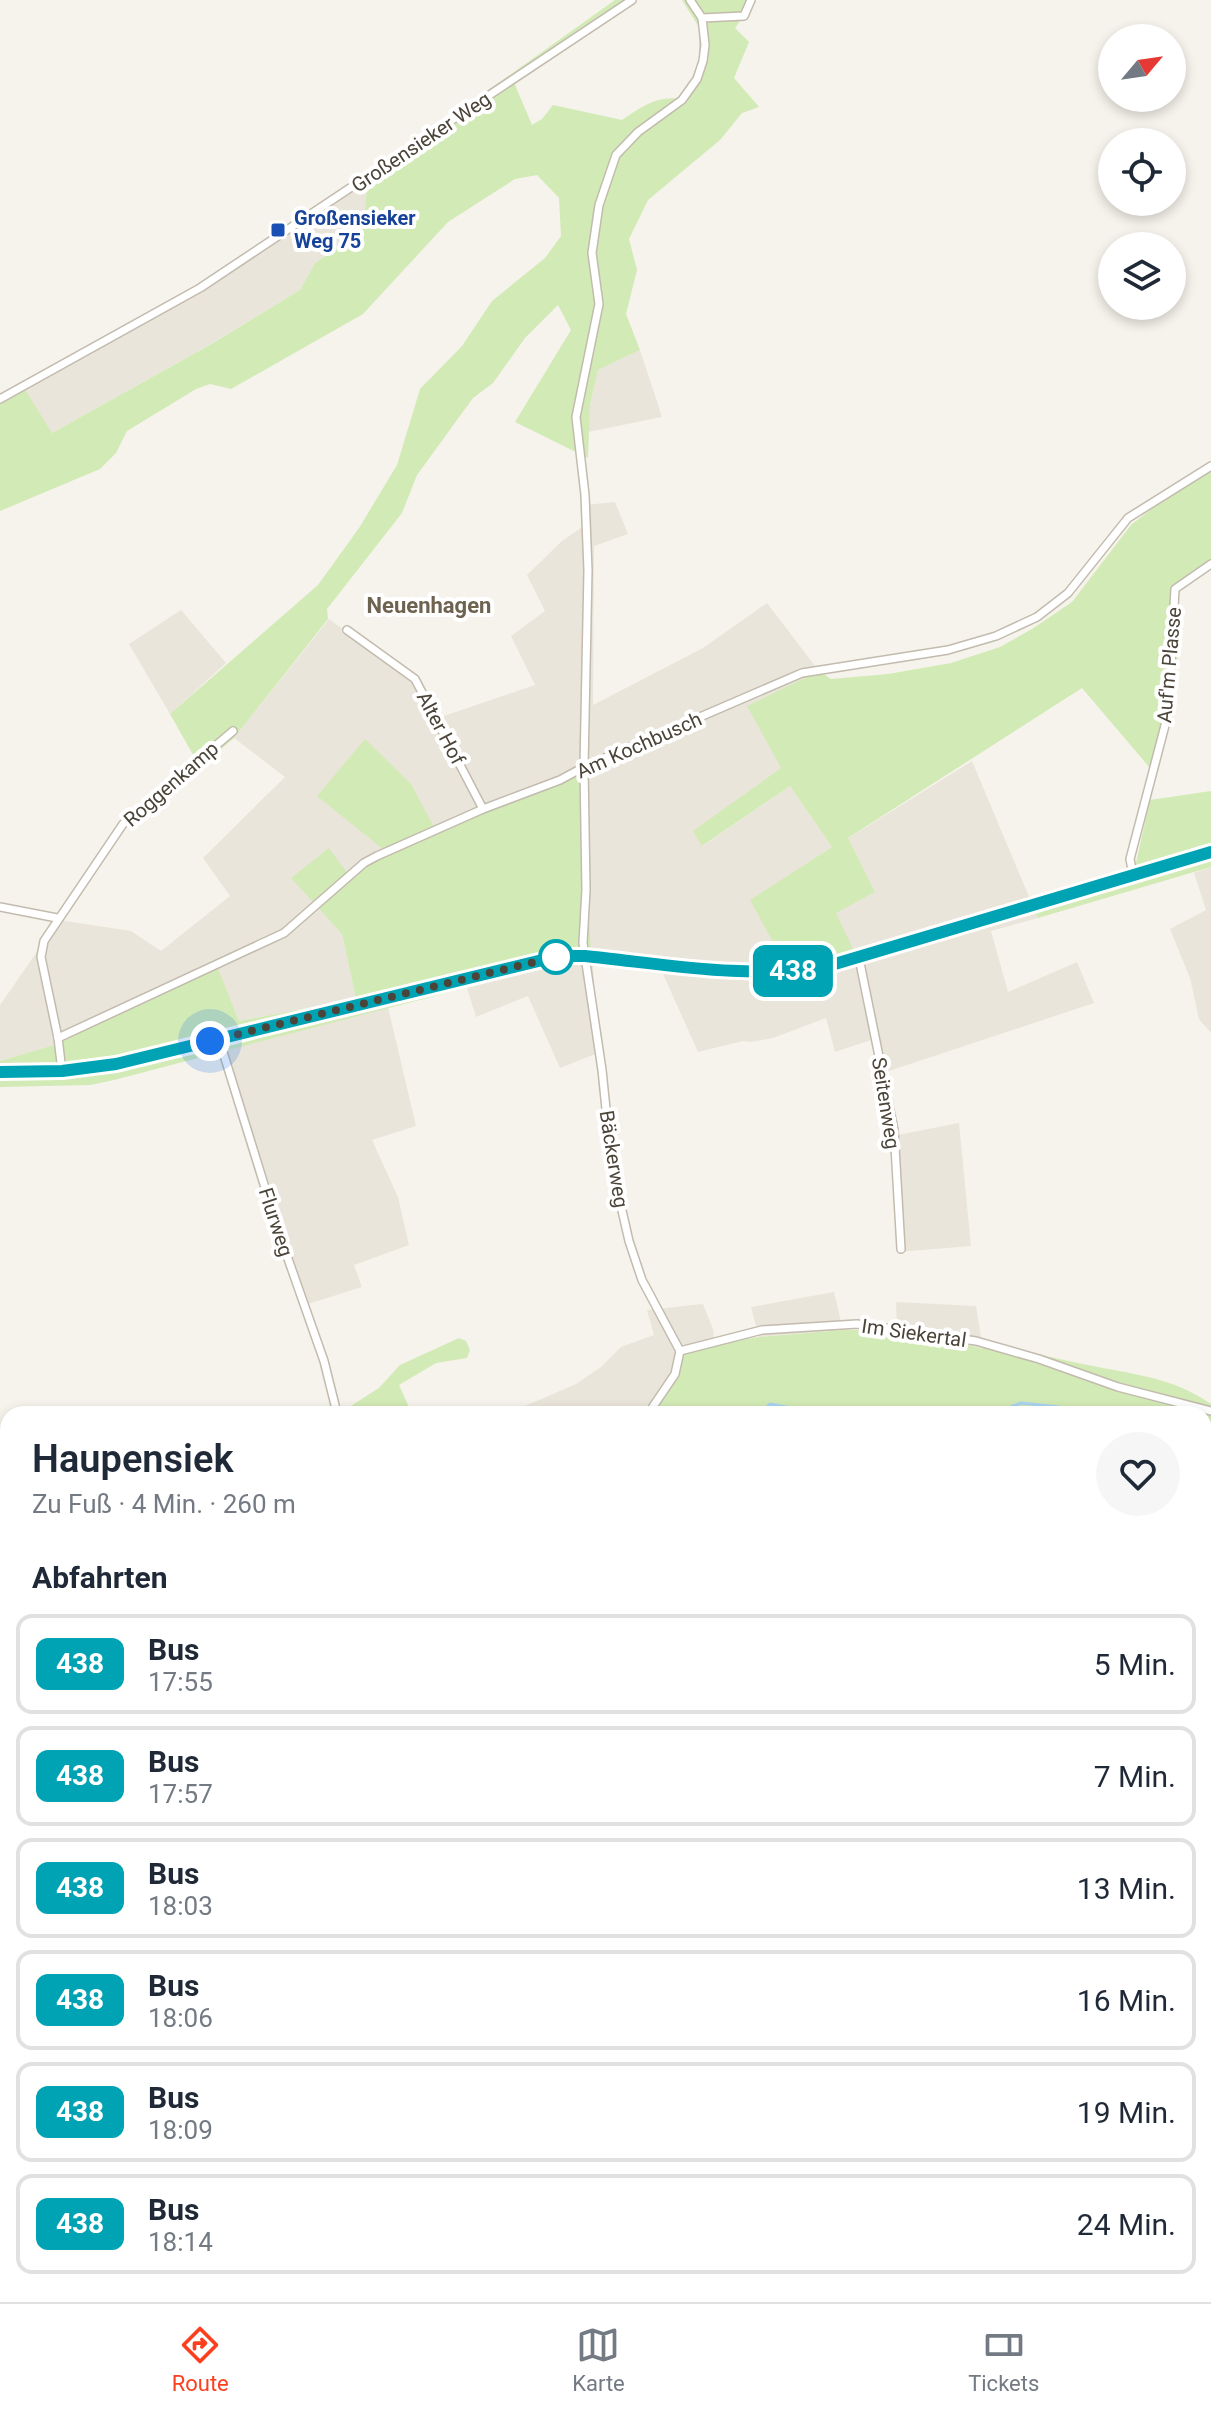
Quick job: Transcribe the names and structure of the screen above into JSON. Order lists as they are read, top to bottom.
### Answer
{
  "streets": {
    "street": [
      "Großensieker Weg",
      "Auf'm Plasse",
      "Alter Hof",
      "Am Kochbusch",
      "Roggenkamp",
      "Seitenweg",
      "Bäckerweg",
      "Flurweg",
      "Im Siekertal"
    ]
  },
  "crossings": [
    ["Alter Hof", "Am Kochbusch"],
    ["Am Kochbusch", "Roggenkamp"],
    ["Am Kochbusch", "Bäckerweg"],
    ["Bäckerweg", "Im Siekertal"]
  ],
  "districts": ["Neuenhagen"],
  "places": {
    "transit": ["Großensieker Weg 75"]
  },
  "lines": ["bus line 438"],
  "north": "top right",
  "page": {
    "on_map": "438",
    "heading": [
      ["Haupensiek", "Zu Fuß · 4 Min. · 260 m"],
      "Abfahrten"
    ],
    "list": [
      {
        "mark": "438",
        "name": "Bus",
        "note": "17:55",
        "value": "5 Min."
      },
      {
        "mark": "438",
        "name": "Bus",
        "note": "17:57",
        "value": "7 Min."
      },
      {
        "mark": "438",
        "name": "Bus",
        "note": "18:03",
        "value": "13 Min."
      },
      {
        "mark": "438",
        "name": "Bus",
        "note": "18:06",
        "value": "16 Min."
      },
      {
        "mark": "438",
        "name": "Bus",
        "note": "18:09",
        "value": "19 Min."
      },
      {
        "mark": "438",
        "name": "Bus",
        "note": "18:14",
        "value": "24 Min."
      }
    ],
    "tabs": ["Route", "Karte", "Tickets"]
  }
}
